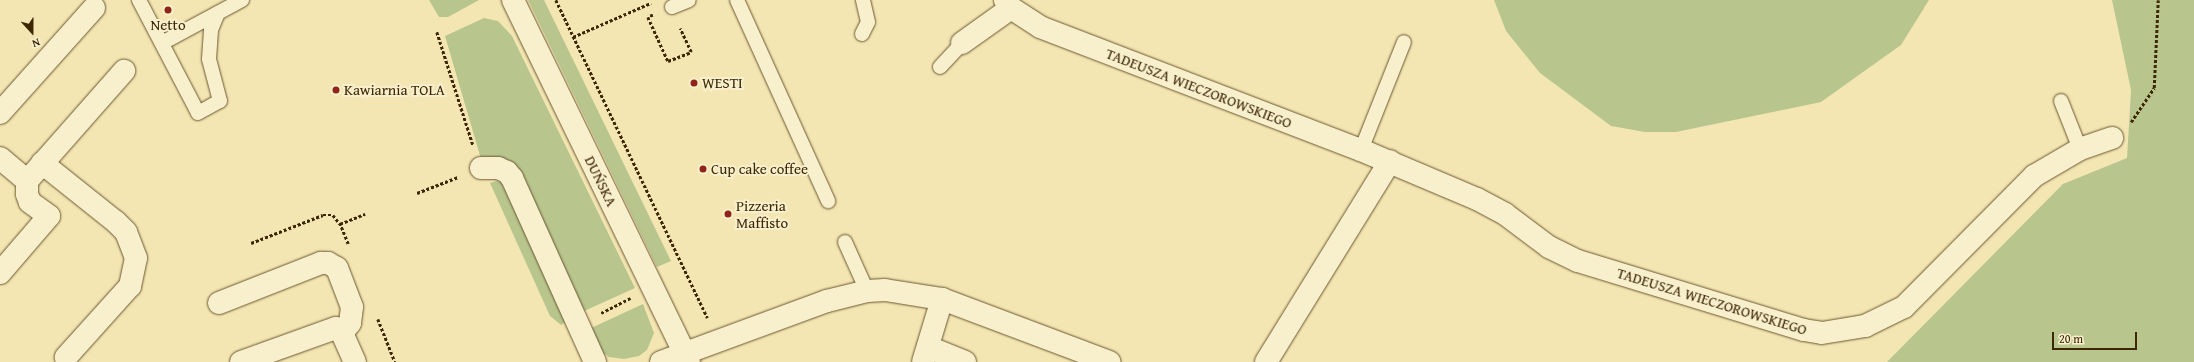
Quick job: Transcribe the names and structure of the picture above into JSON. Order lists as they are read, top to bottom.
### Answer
{
  "streets": {
    "street": ["TADEUSZA WIECZOROWSKIEGO", "DUŃSKA"]
  },
  "places": [
    "Netto",
    "WESTI",
    "Kawiarnia TOLA",
    "Cup cake coffee",
    "Pizzeria Maffisto"
  ],
  "scale_bar": "20 m",
  "north": "bottom"
}
